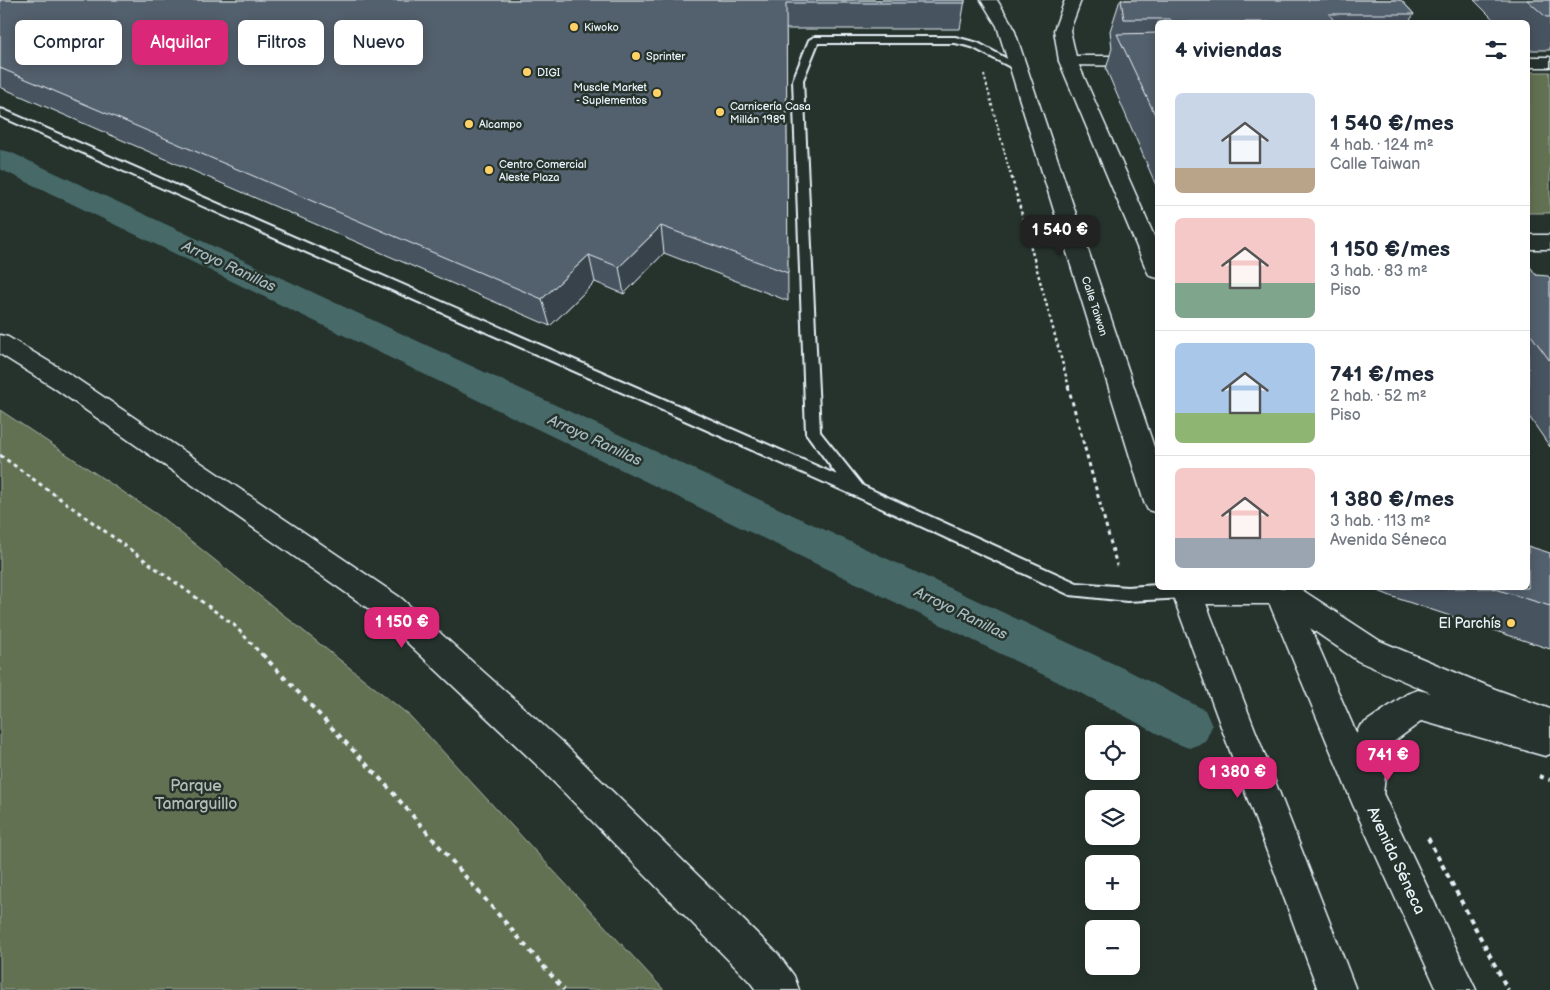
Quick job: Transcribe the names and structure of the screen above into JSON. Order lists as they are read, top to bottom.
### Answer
{
  "streets": {
    "street": ["Calle Taiwan", "Avenida Séneca"]
  },
  "water": ["Arroyo Ranillas"],
  "parks": ["Parque Tamarguillo"],
  "places": [
    "Kiwoko",
    "Sprinter",
    "DIGI",
    "Muscle Market - Suplementos",
    "Carnicería Casa Millán 1989",
    "Alcampo",
    "Centro Comercial Aleste Plaza",
    "El Parchís"
  ],
  "page": {
    "chip": [
      "Comprar",
      "Alquilar",
      "Filtros",
      "Nuevo"
    ],
    "heading": "4 viviendas",
    "list": [
      {
        "name": "1 540 €/mes",
        "note": "4 hab. · 124 m² · Calle Taiwan"
      },
      {
        "name": "1 150 €/mes",
        "note": "3 hab. · 83 m² · Piso"
      },
      {
        "name": "741 €/mes",
        "note": "2 hab. · 52 m² · Piso"
      },
      {
        "name": "1 380 €/mes",
        "note": "3 hab. · 113 m² · Avenida Séneca"
      }
    ],
    "price": [
      "1 540 €",
      "1 150 €",
      "741 €",
      "1 380 €"
    ],
    "map_buttons": ["+", "−"]
  }
}
